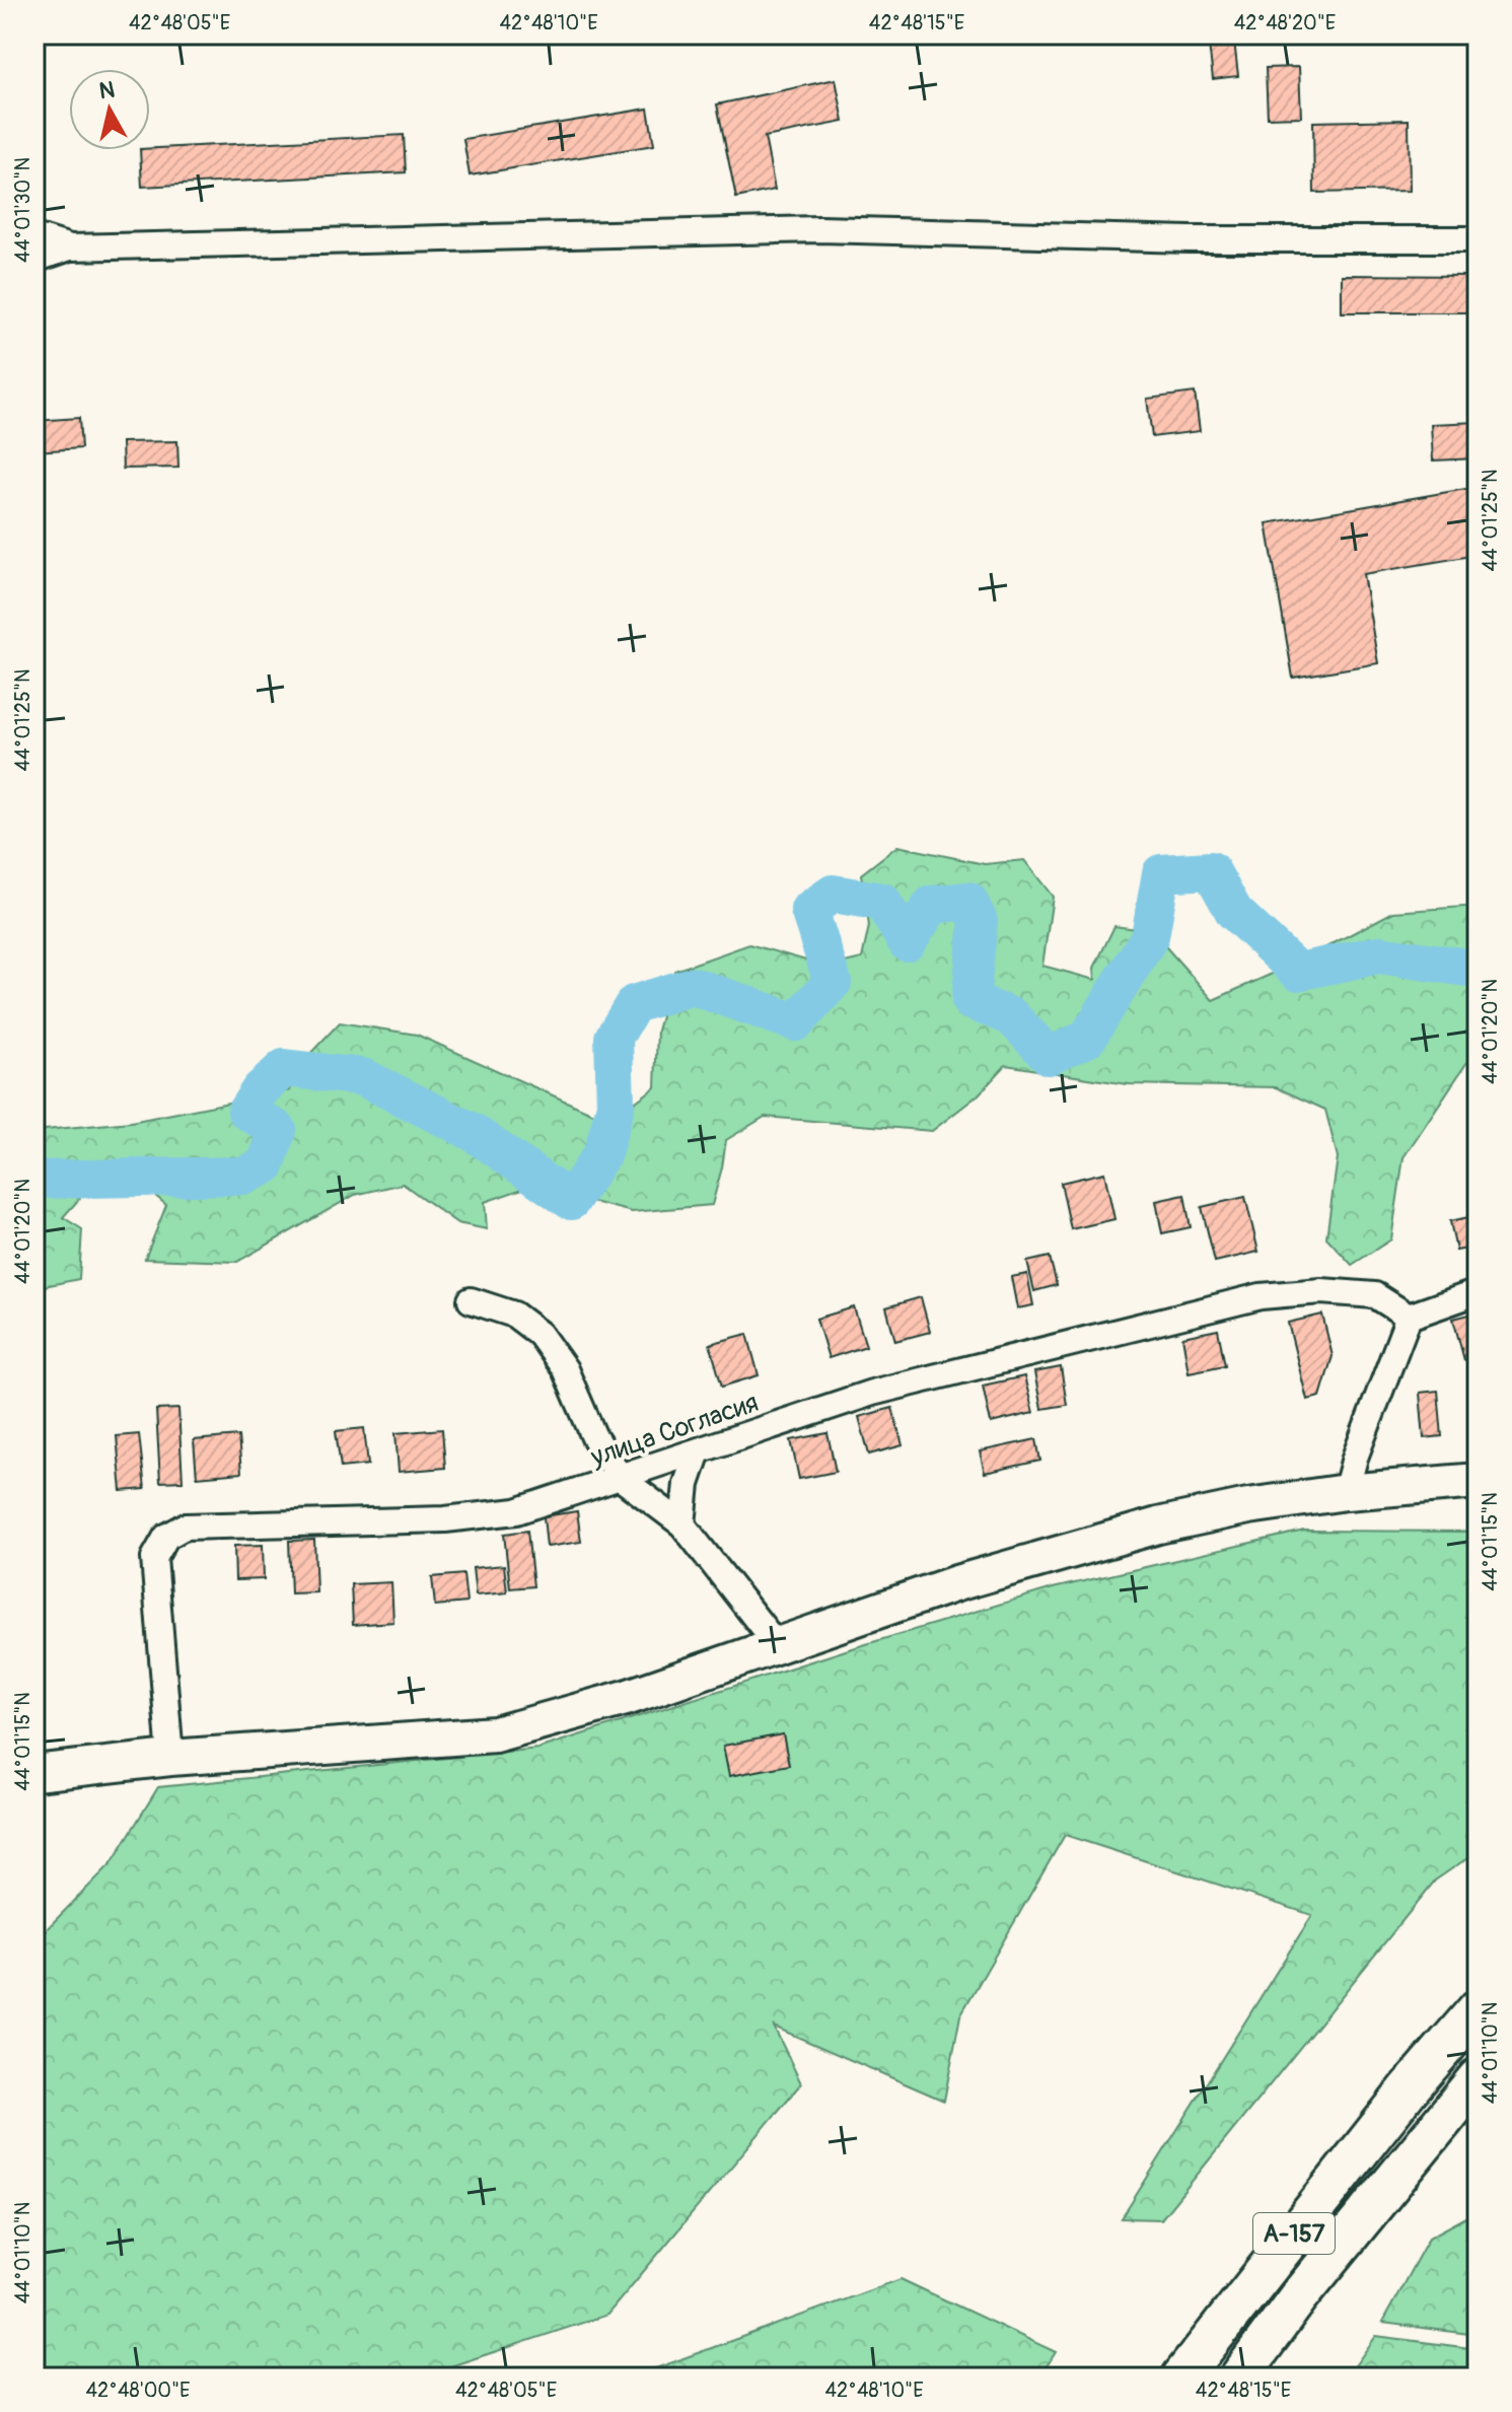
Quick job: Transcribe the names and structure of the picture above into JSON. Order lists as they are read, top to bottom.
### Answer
{
  "streets": {
    "main road": ["А-157"],
    "street": ["улица Согласия"]
  },
  "north": "top",
  "coordinates": [
    "42°48'05\"E",
    "42°48'10\"E",
    "42°48'15\"E",
    "42°48'20\"E",
    "44°01'30\"N",
    "44°01'25\"N",
    "44°01'20\"N",
    "44°01'15\"N",
    "44°01'10\"N",
    "42°48'00\"E"
  ]
}
